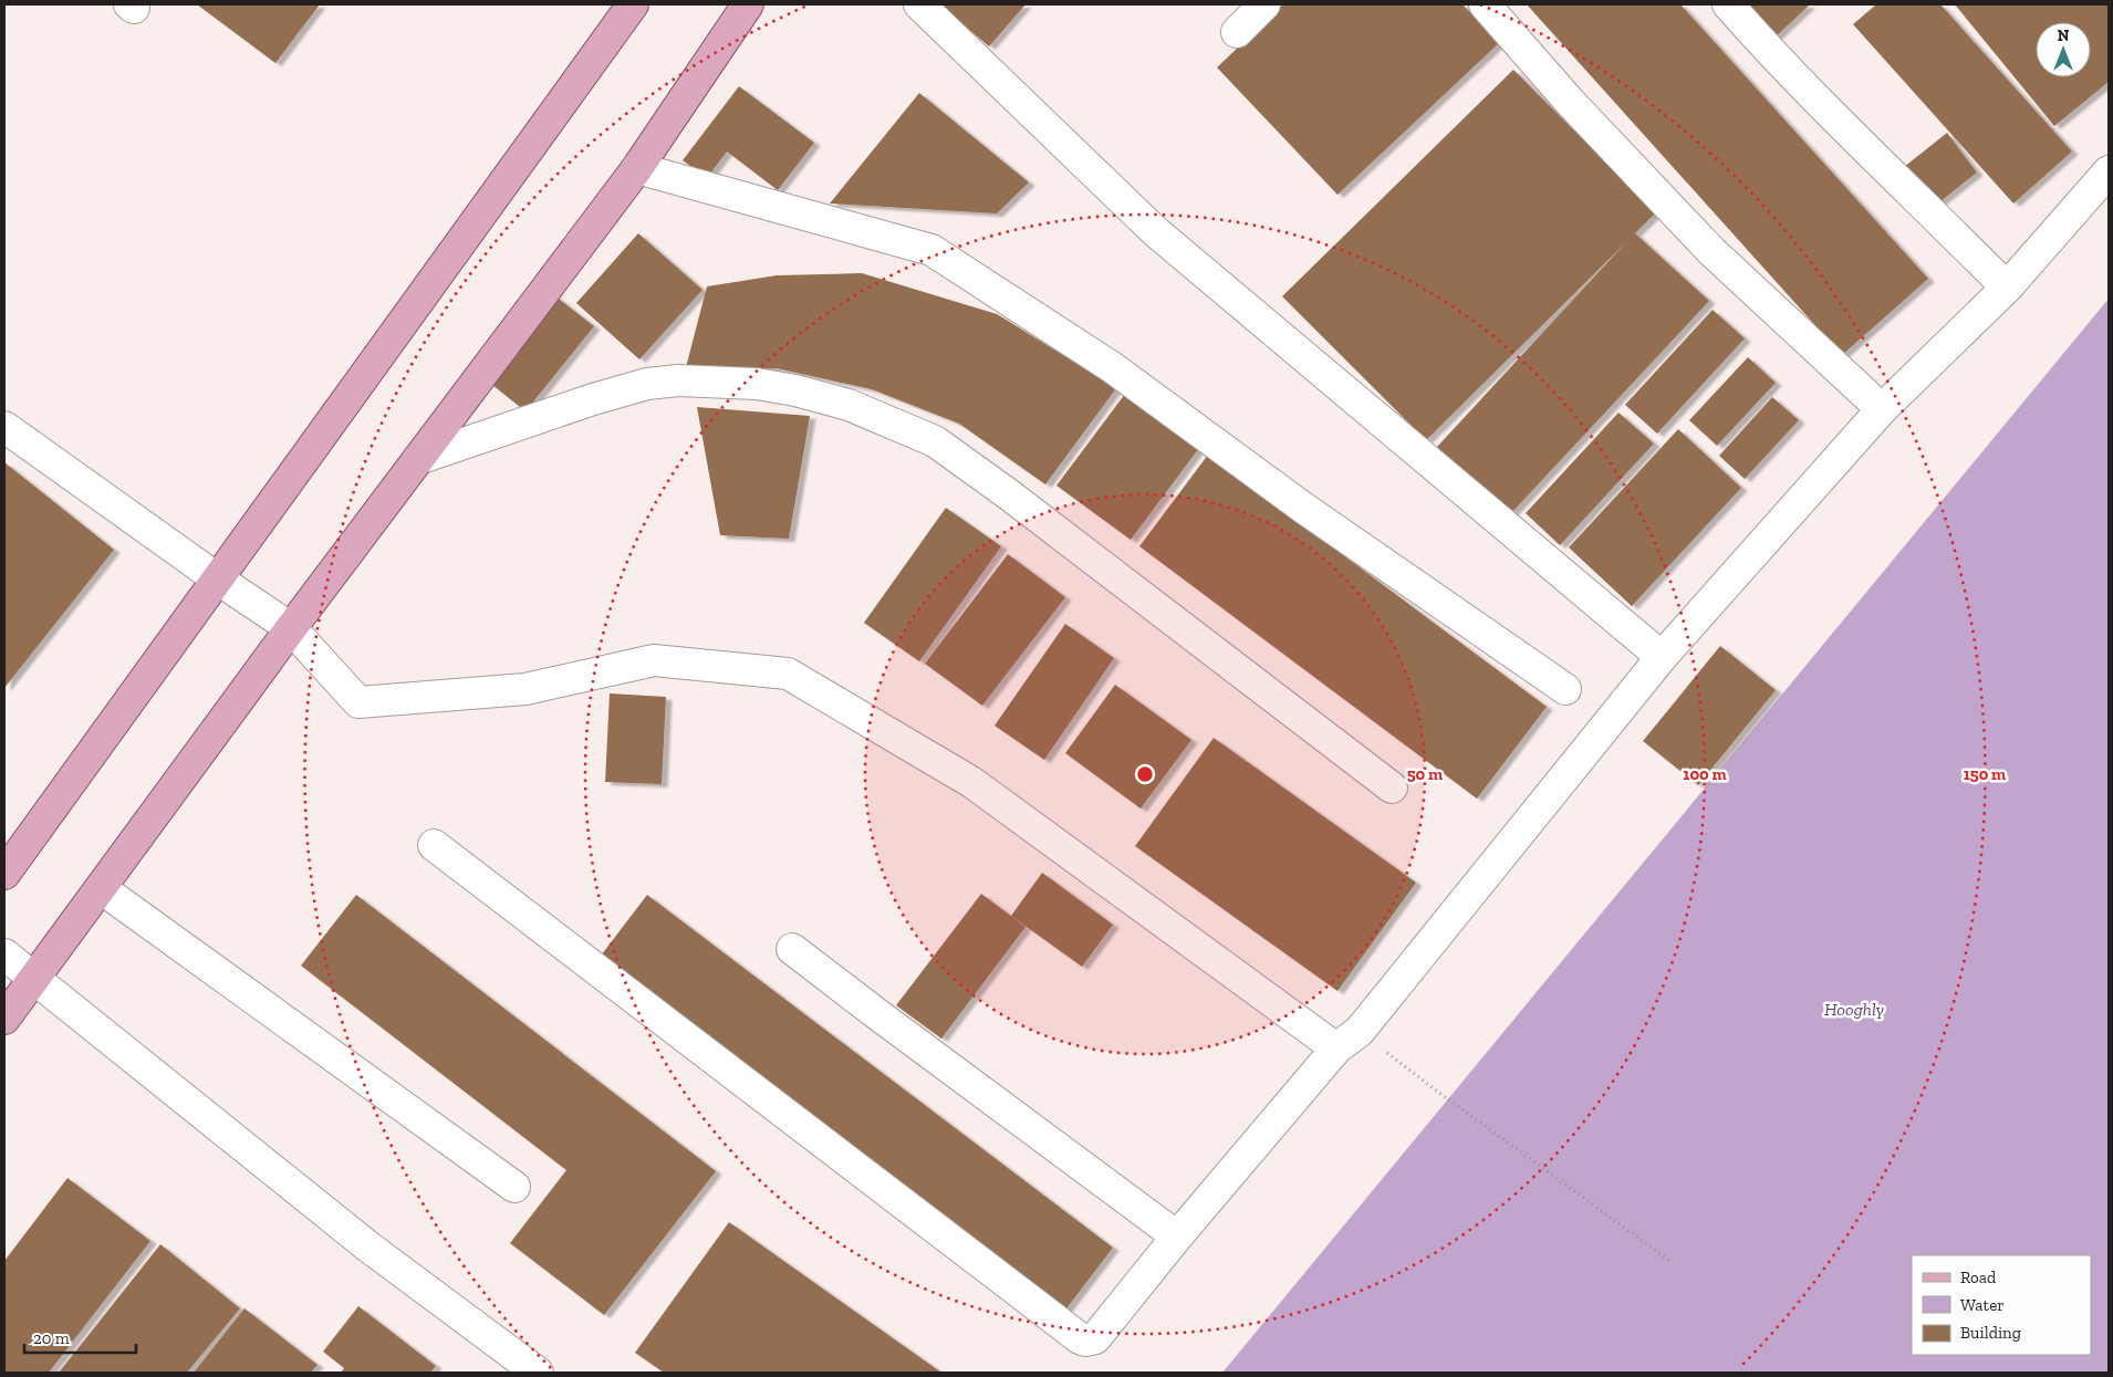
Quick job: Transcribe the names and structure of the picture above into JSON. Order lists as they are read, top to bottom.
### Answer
{
  "water": ["Hooghly"],
  "legend": ["Road", "Water", "Building"],
  "scale_bar": "20 m",
  "north": "top",
  "rings": ["50 m", "100 m", "150 m"]
}
